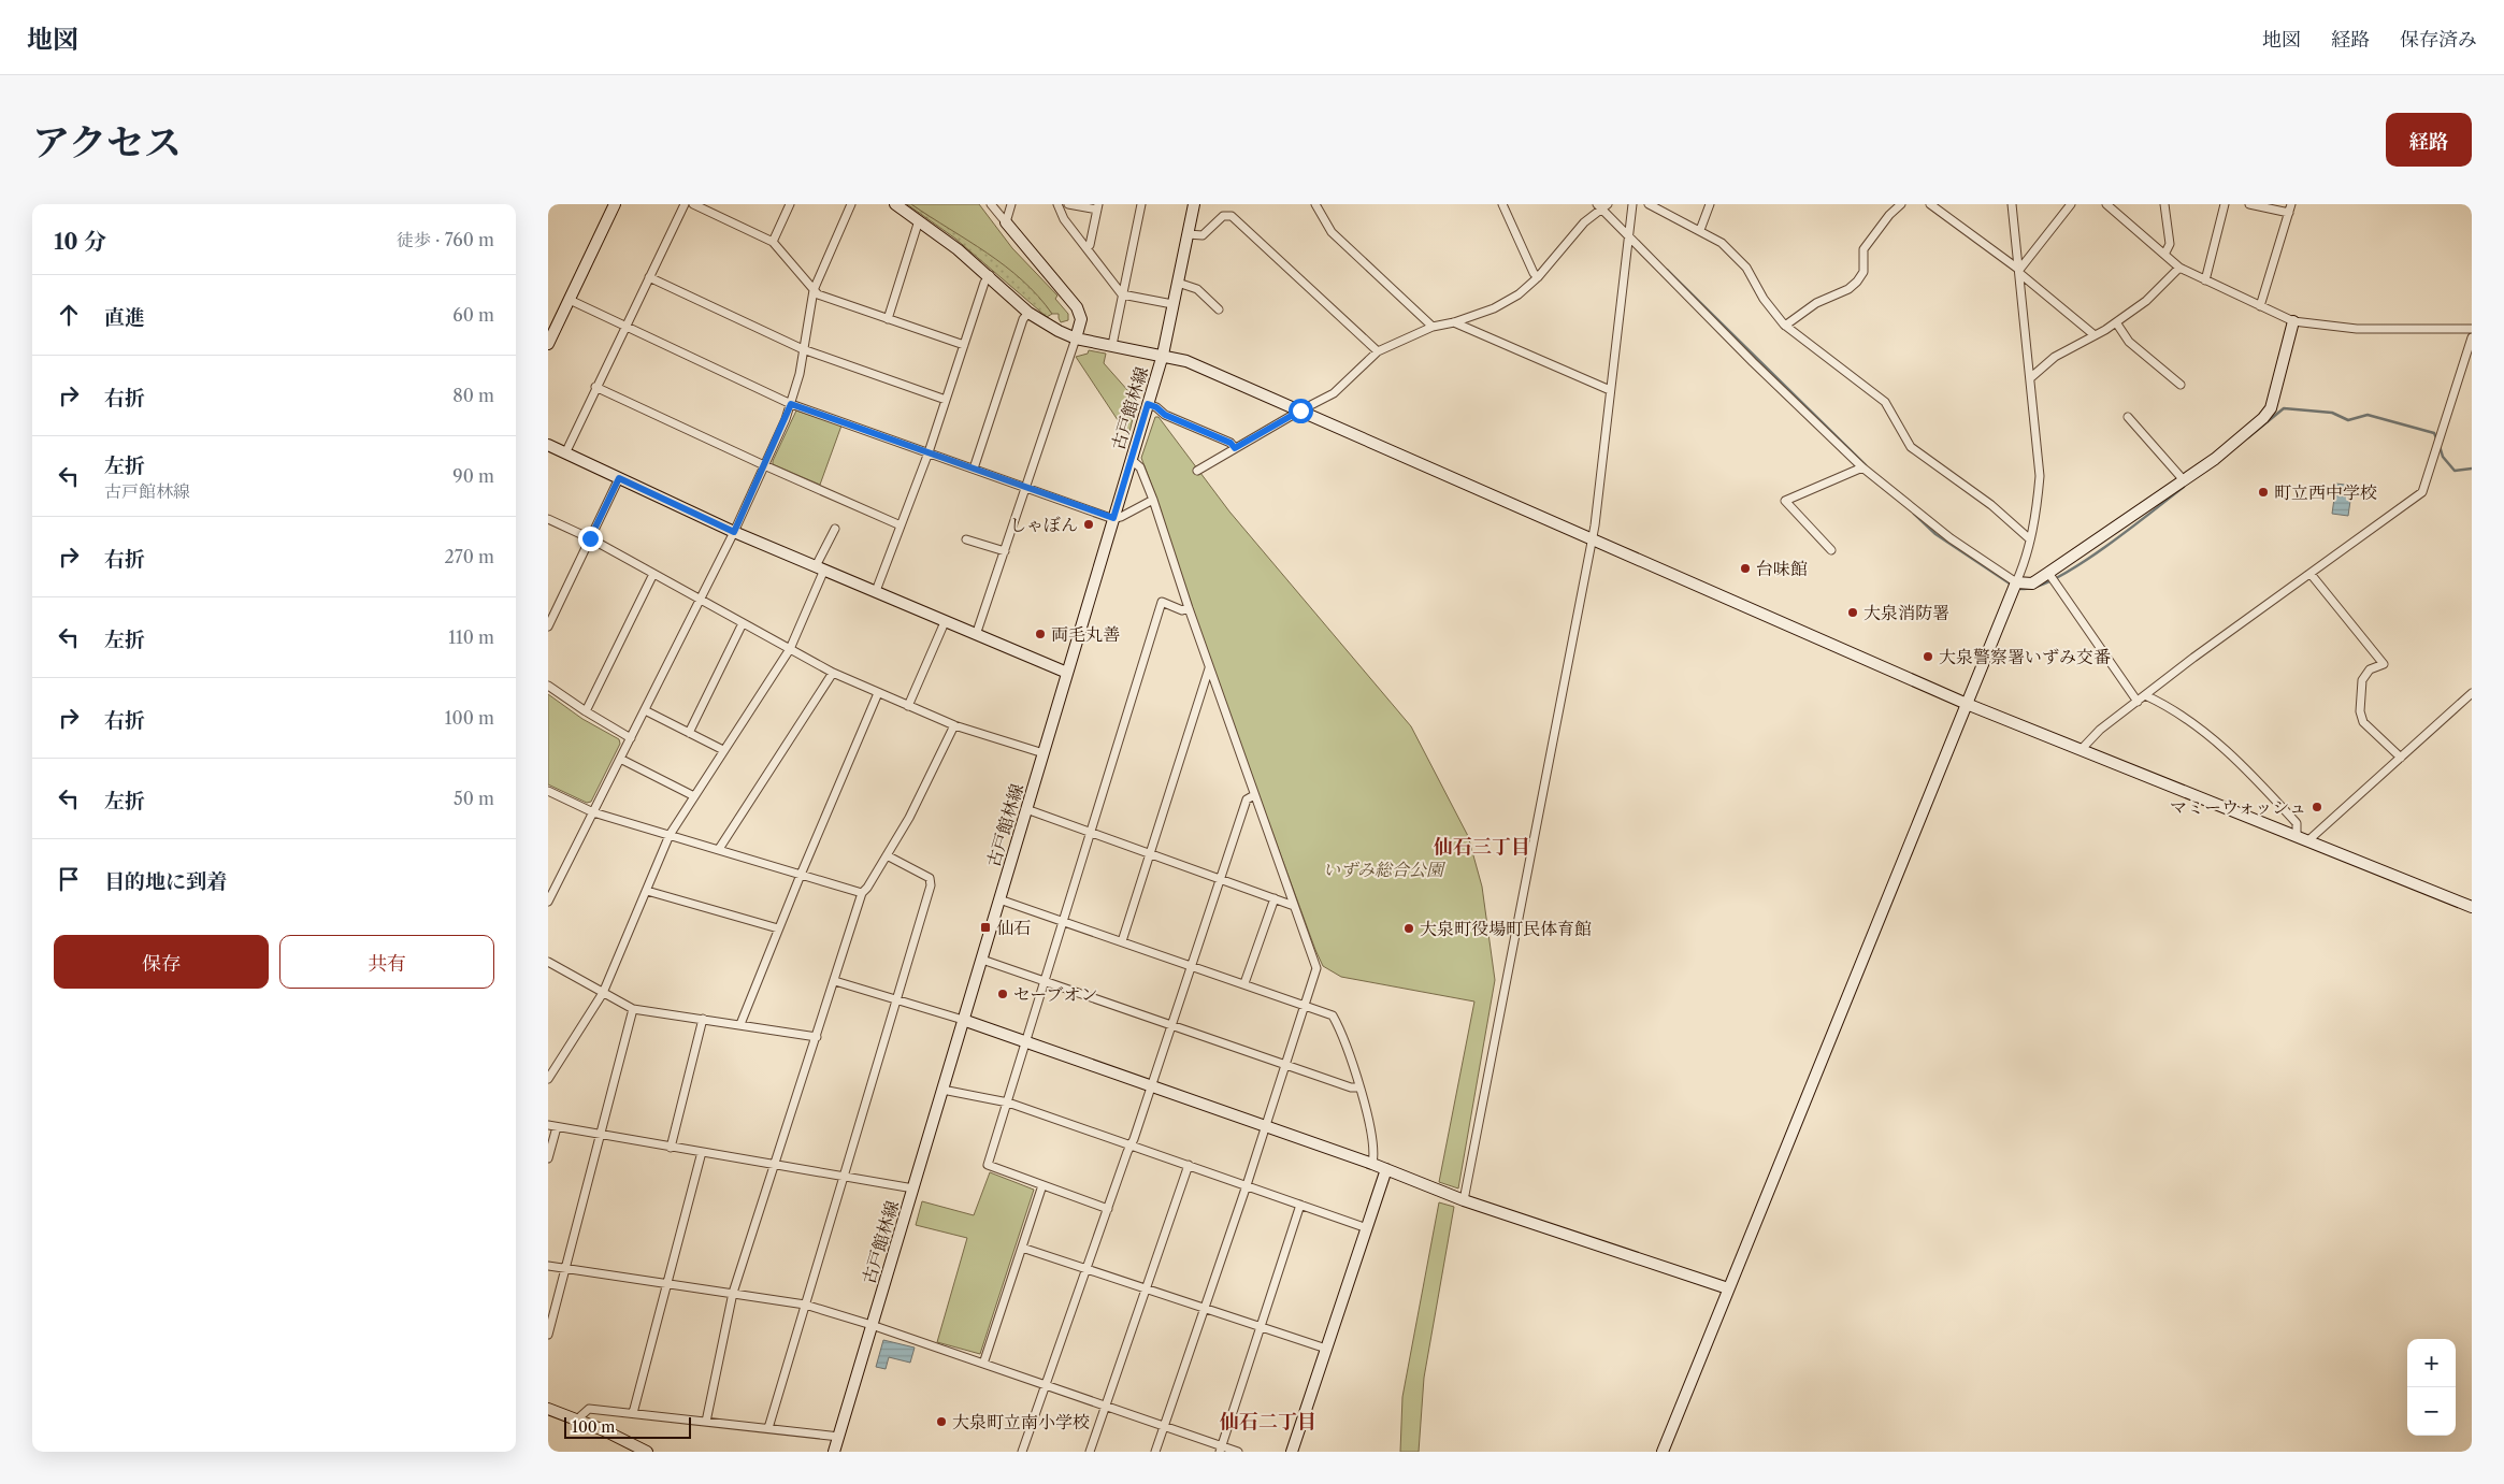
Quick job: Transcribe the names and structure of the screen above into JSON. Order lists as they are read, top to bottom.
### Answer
{
  "streets": {
    "street": ["古戸館林線"]
  },
  "districts": ["仙石三丁目", "仙石二丁目"],
  "parks": ["いずみ総合公園"],
  "places": {
    "other": [
      "町立西中学校",
      "しゃぼん",
      "台味館",
      "大泉消防署",
      "両毛丸善",
      "大泉警察署いずみ交番",
      "マミーウォッシュ",
      "大泉町役場町民体育館",
      "セーブオン",
      "大泉町立南小学校"
    ],
    "transit": ["仙石"]
  },
  "scale_bar": "100 m",
  "page": {
    "header": "地図",
    "nav": ["地図", "経路", "保存済み"],
    "title": "アクセス",
    "buttons": [
      "経路",
      ["保存", "共有"]
    ],
    "heading": ["10 分", "徒歩 · 760 m"],
    "list": [
      ["直進", "60 m"],
      ["右折", "80 m"],
      ["左折", "古戸館林線", "90 m"],
      ["右折", "270 m"],
      ["左折", "110 m"],
      ["右折", "100 m"],
      ["左折", "50 m"],
      "目的地に到着"
    ],
    "map_buttons": ["+", "−"],
    "scale": "100 m"
  }
}
